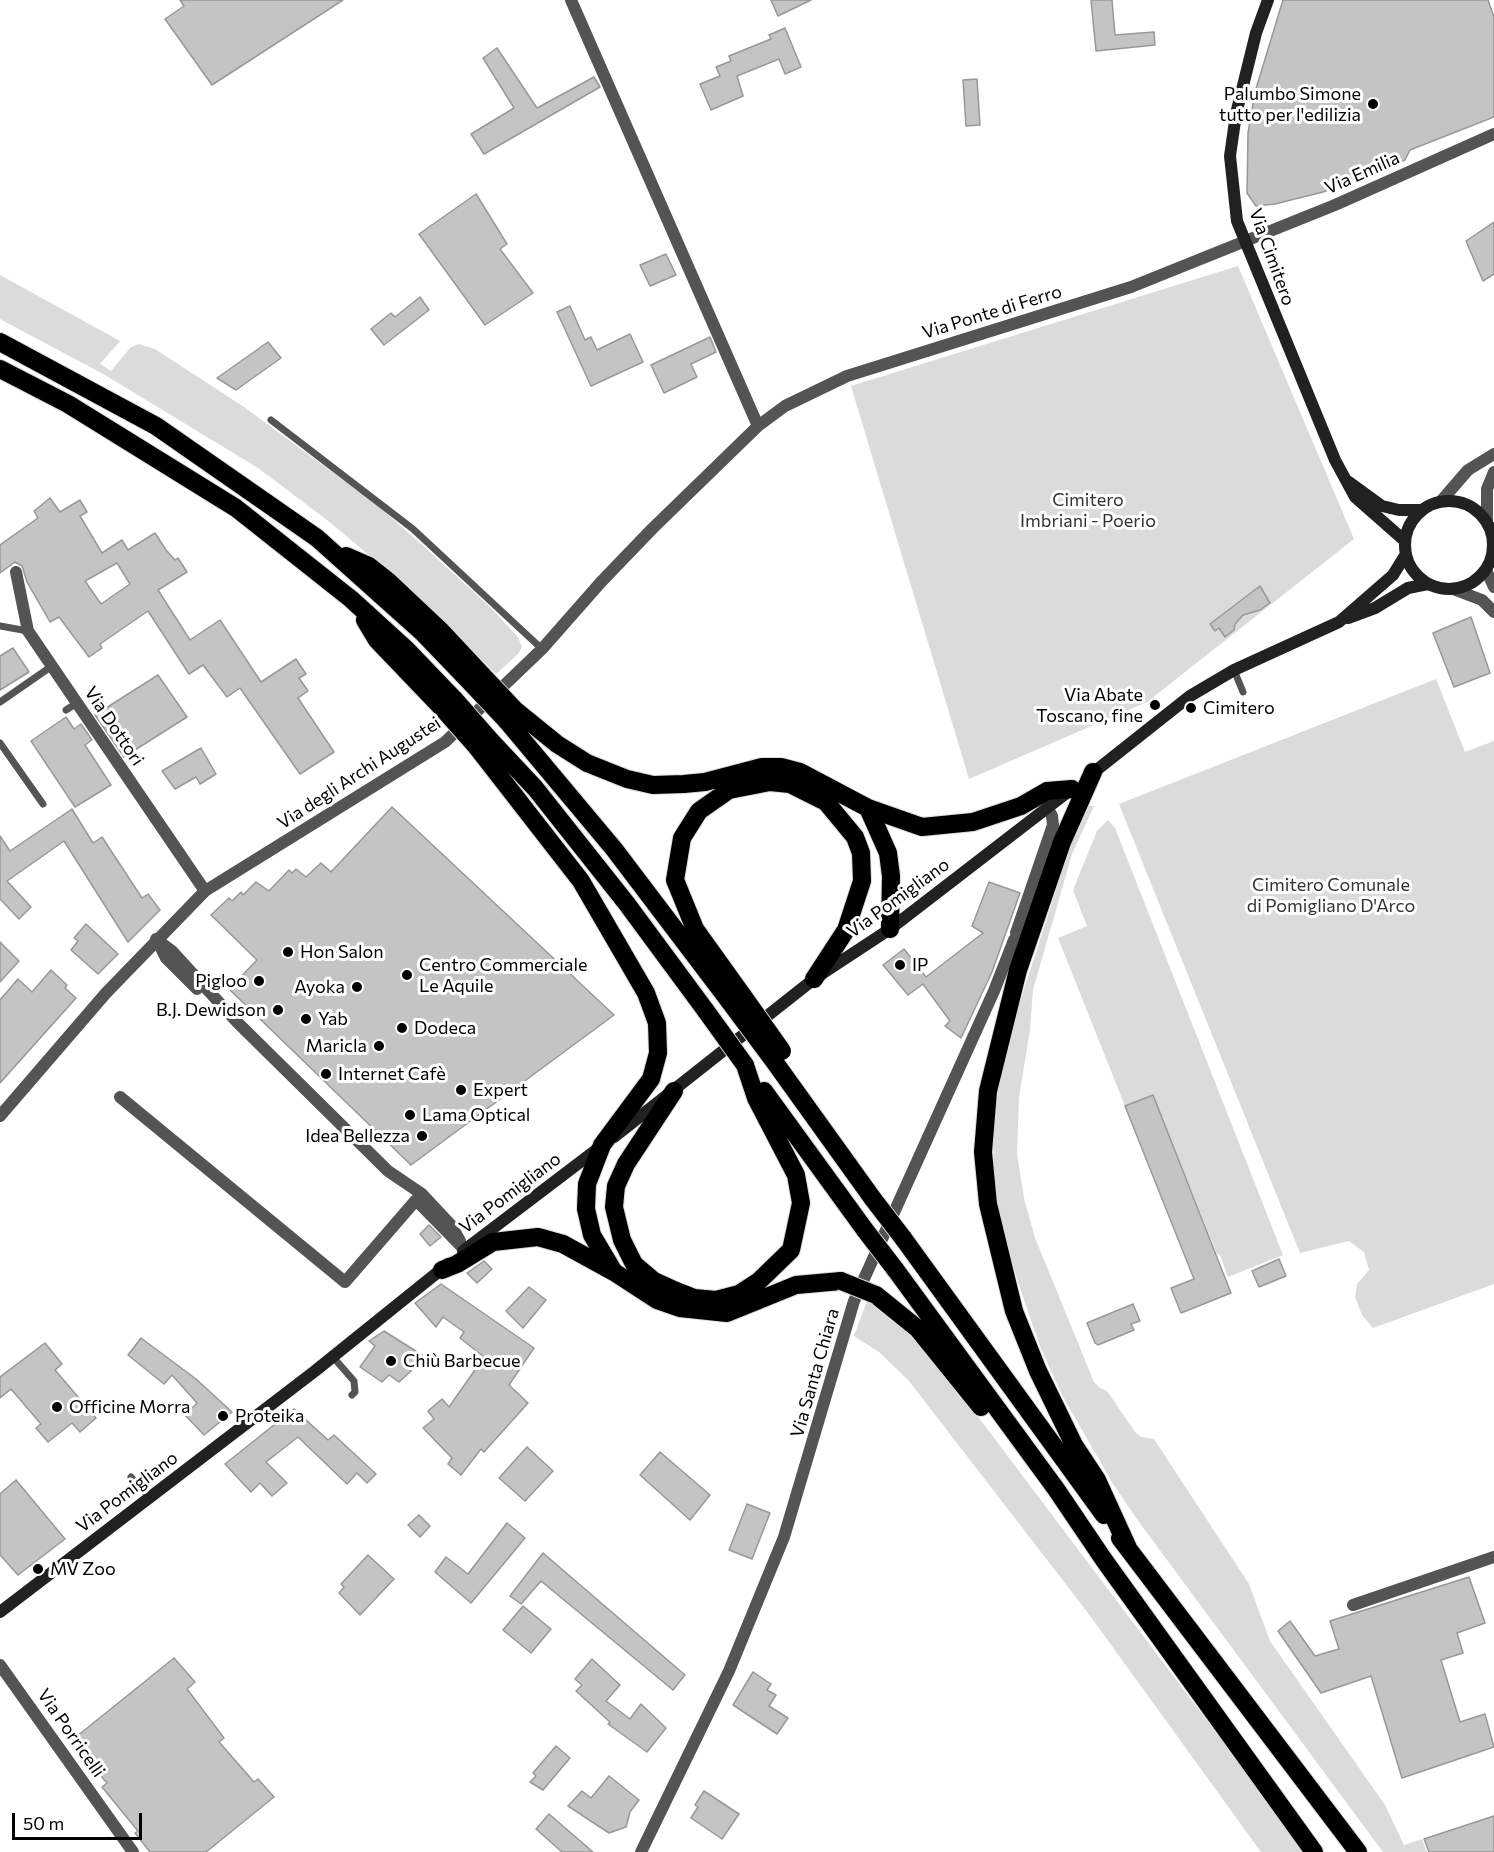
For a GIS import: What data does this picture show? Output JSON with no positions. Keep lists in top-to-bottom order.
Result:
{
  "streets": {
    "main road": ["Via Cimitero", "Via Pomigliano"],
    "street": [
      "Via Emilia",
      "Via Ponte di Ferro",
      "Via Dottori",
      "Via degli Archi Augustei",
      "Via Santa Chiara",
      "Via Porricelli"
    ]
  },
  "crossings": [
    ["Via Emilia", "Via Cimitero"],
    ["Via Emilia", "Via Ponte di Ferro"],
    ["Via Cimitero", "Via Ponte di Ferro"],
    ["Via Ponte di Ferro", "Via degli Archi Augustei"],
    ["Via Dottori", "Via degli Archi Augustei"]
  ],
  "parks": ["Cimitero Imbriani - Poerio", "Cimitero Comunale di Pomigliano D'Arco"],
  "places": [
    "Palumbo Simone tutto per l'edilizia",
    "Via Abate Toscano, fine",
    "Cimitero",
    "Hon Salon",
    "IP",
    "Centro Commerciale Le Aquile",
    "Pigloo",
    "Ayoka",
    "B.J. Dewidson",
    "Yab",
    "Dodeca",
    "Maricla",
    "Internet Cafè",
    "Expert",
    "Lama Optical",
    "Idea Bellezza",
    "Chiù Barbecue",
    "Officine Morra",
    "Proteika",
    "MV Zoo"
  ],
  "scale_bar": "50 m"
}
